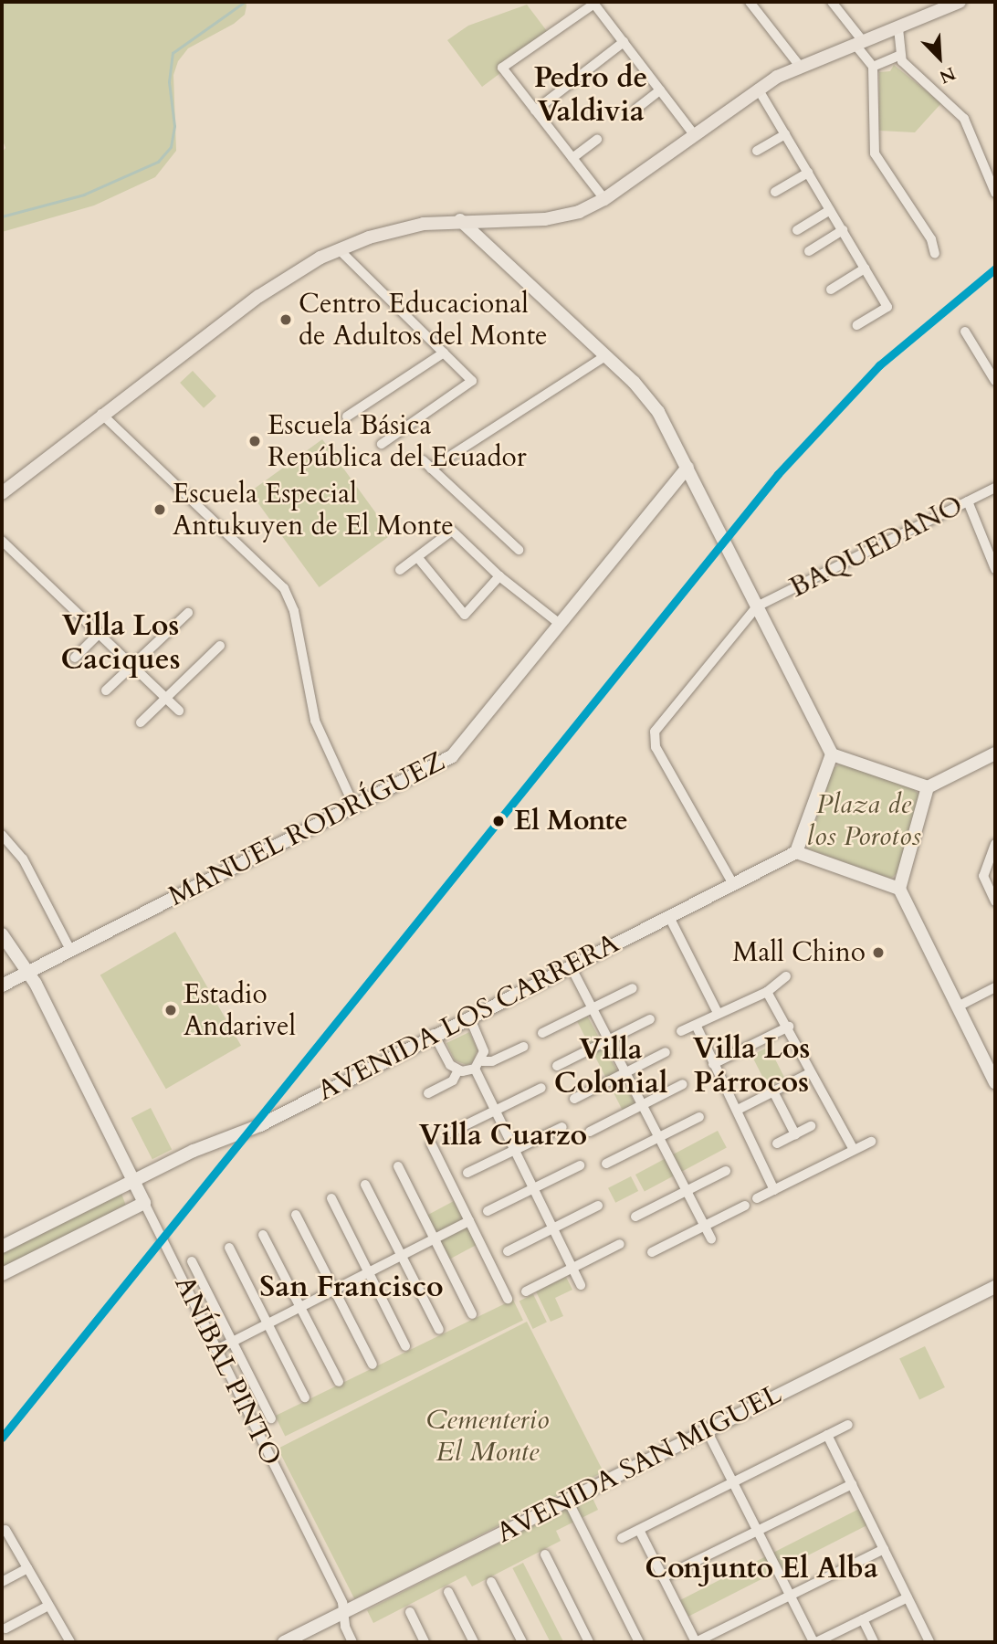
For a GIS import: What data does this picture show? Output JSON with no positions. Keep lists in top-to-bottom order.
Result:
{
  "streets": {
    "street": [
      "BAQUEDANO",
      "MANUEL RODRÍGUEZ",
      "AVENIDA LOS CARRERA",
      "ANÍBAL PINTO",
      "AVENIDA SAN MIGUEL"
    ]
  },
  "crossings": [
    ["MANUEL RODRÍGUEZ", "ANÍBAL PINTO"],
    ["AVENIDA LOS CARRERA", "ANÍBAL PINTO"],
    ["ANÍBAL PINTO", "AVENIDA SAN MIGUEL"]
  ],
  "districts": [
    "Pedro de Valdivia",
    "Villa Los Caciques",
    "Villa Los Párrocos",
    "Villa Colonial",
    "Villa Cuarzo",
    "San Francisco",
    "Conjunto El Alba"
  ],
  "parks": ["Plaza de los Porotos", "Cementerio El Monte"],
  "places": [
    "Centro Educacional de Adultos del Monte",
    "Escuela Básica República del Ecuador",
    "Escuela Especial Antukuyen de El Monte",
    "El Monte",
    "Mall Chino",
    "Estadio Andarivel"
  ],
  "north": "bottom right"
}
